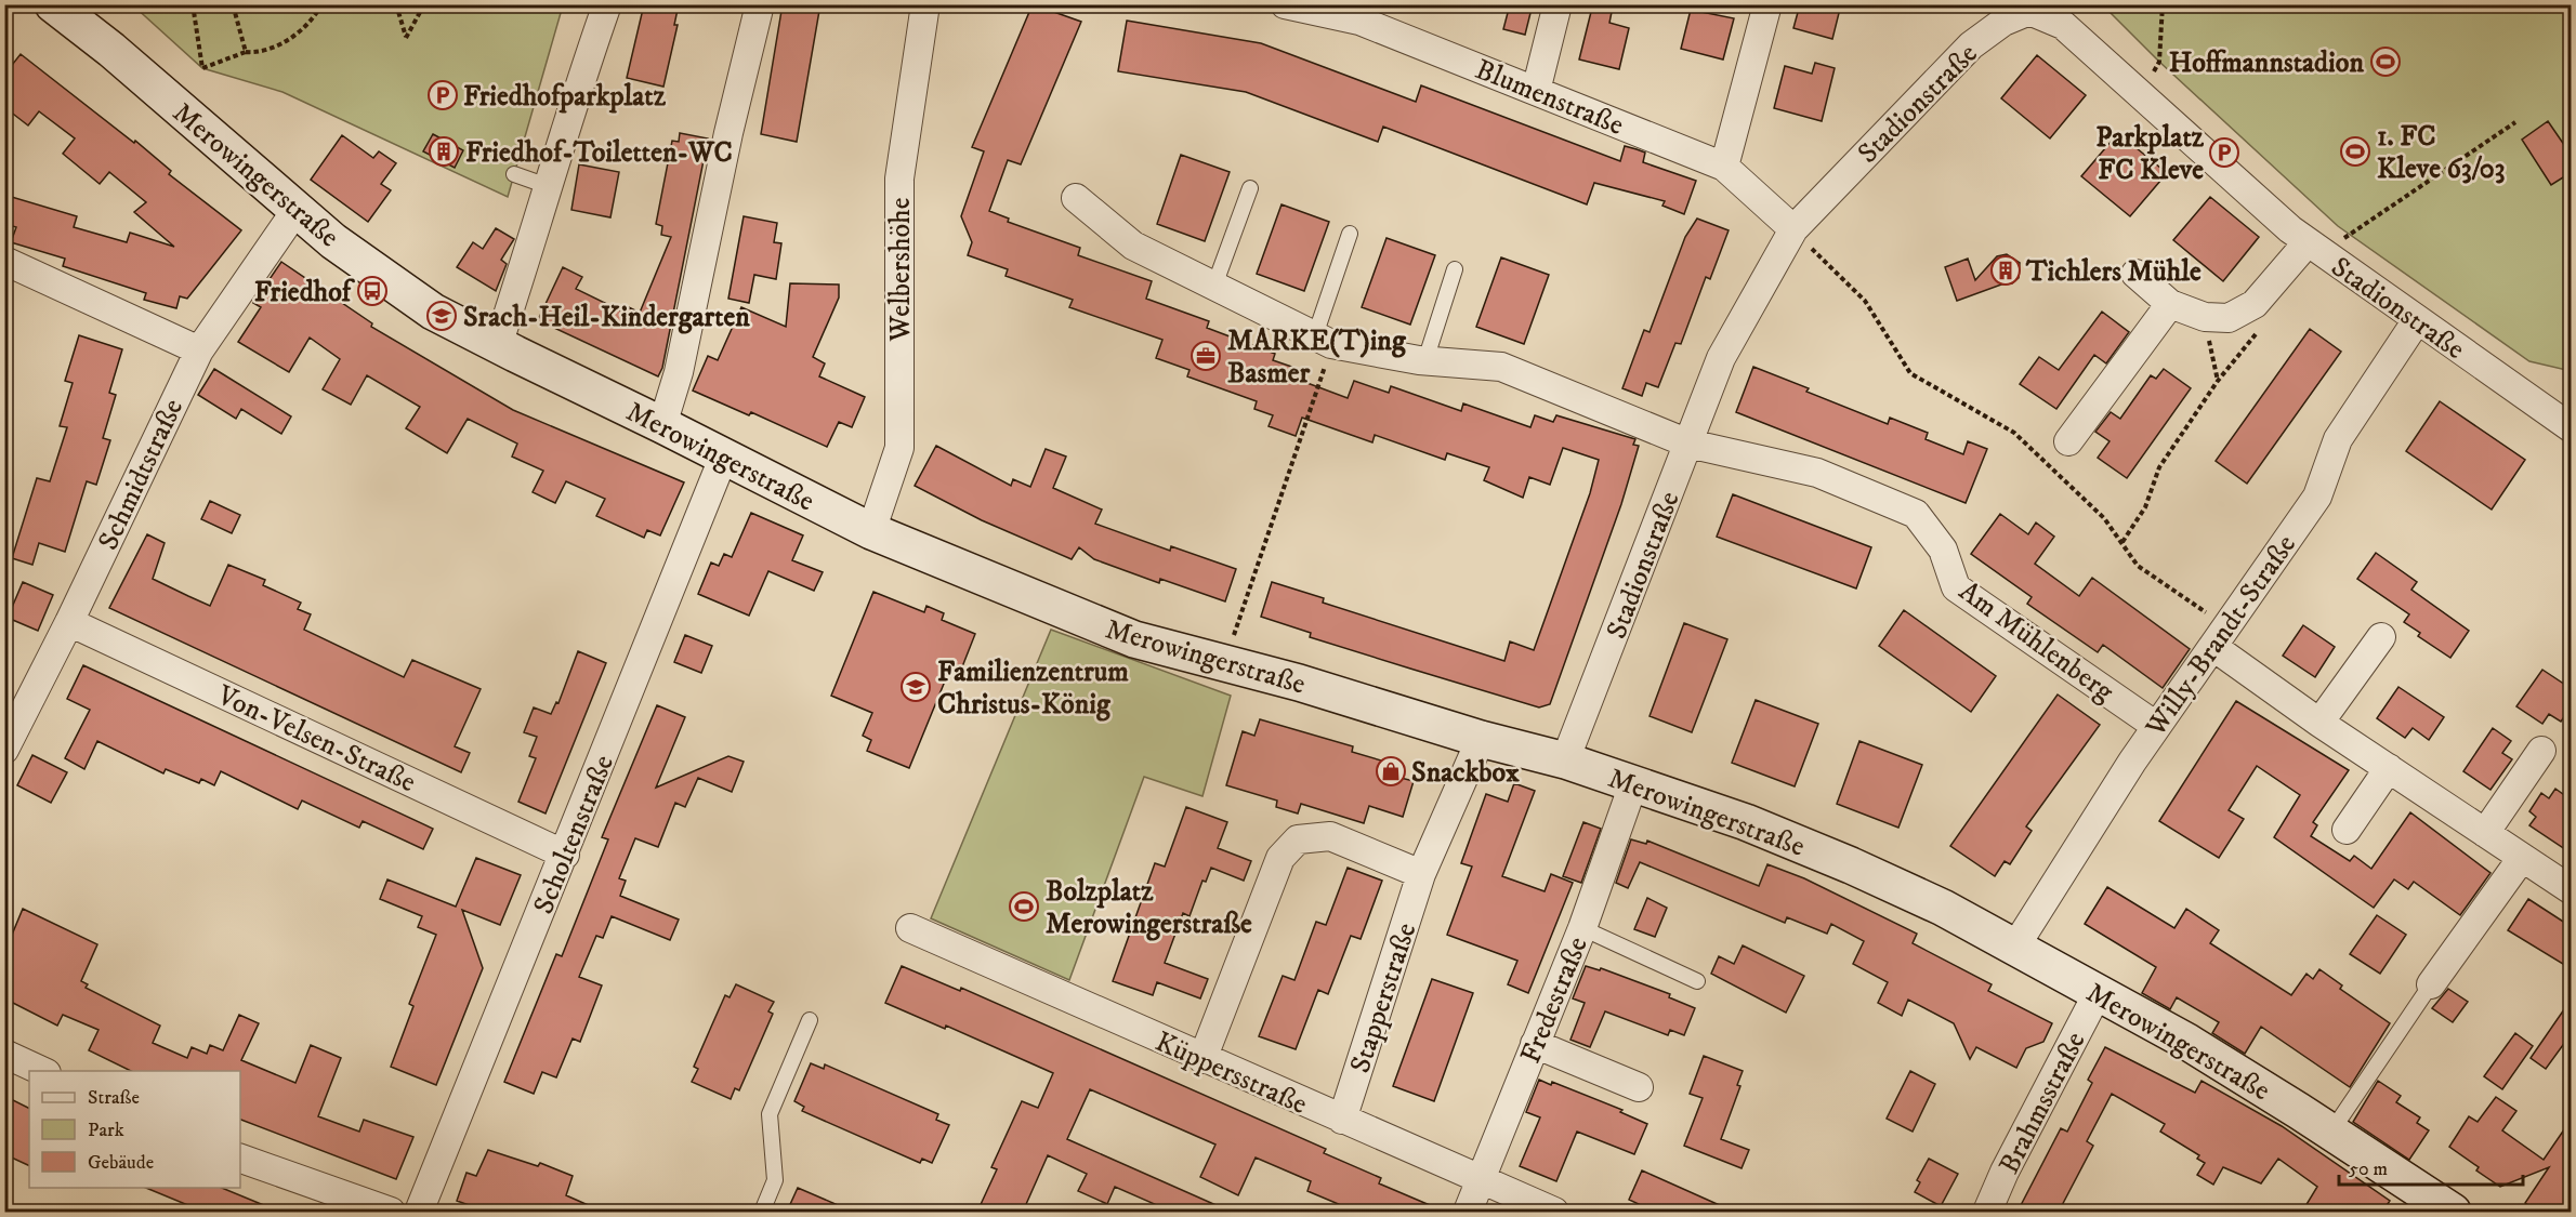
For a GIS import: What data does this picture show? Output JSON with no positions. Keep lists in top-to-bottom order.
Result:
{
  "streets": {
    "street": [
      "Blumenstraße",
      "Stadionstraße",
      "Merowingerstraße",
      "Welbershöhe",
      "Schmidtstraße",
      "Willy-Brandt-Straße",
      "Am Mühlenberg",
      "Von-Velsen-Straße",
      "Scholtenstraße",
      "Stapperstraße",
      "Fredestraße",
      "Küppersstraße",
      "Brahmsstraße"
    ]
  },
  "crossings": [
    ["Blumenstraße", "Stadionstraße"],
    ["Stadionstraße", "Merowingerstraße"],
    ["Stadionstraße", "Willy-Brandt-Straße"],
    ["Stadionstraße", "Am Mühlenberg"],
    ["Merowingerstraße", "Welbershöhe"],
    ["Merowingerstraße", "Schmidtstraße"],
    ["Merowingerstraße", "Willy-Brandt-Straße"],
    ["Merowingerstraße", "Scholtenstraße"],
    ["Merowingerstraße", "Stapperstraße"],
    ["Merowingerstraße", "Fredestraße"],
    ["Merowingerstraße", "Brahmsstraße"],
    ["Schmidtstraße", "Von-Velsen-Straße"],
    ["Willy-Brandt-Straße", "Am Mühlenberg"],
    ["Von-Velsen-Straße", "Scholtenstraße"],
    ["Stapperstraße", "Küppersstraße"],
    ["Fredestraße", "Küppersstraße"]
  ],
  "places": {
    "sports": ["Hoffmannstadion", "1. FC Kleve 63/03", "Bolzplatz Merowingerstraße"],
    "parking": ["Friedhofparkplatz", "Parkplatz FC Kleve"],
    "building": ["Friedhof-Toiletten-WC", "Tichlers Mühle"],
    "bus stop": ["Friedhof"],
    "school or university": ["Srach-Heil-Kindergarten", "Familienzentrum Christus-König"],
    "office": ["MARKE(T)ing Basmer"],
    "shop": ["Snackbox"]
  },
  "legend": ["Straße", "Park", "Gebäude"],
  "scale_bar": "50 m"
}
